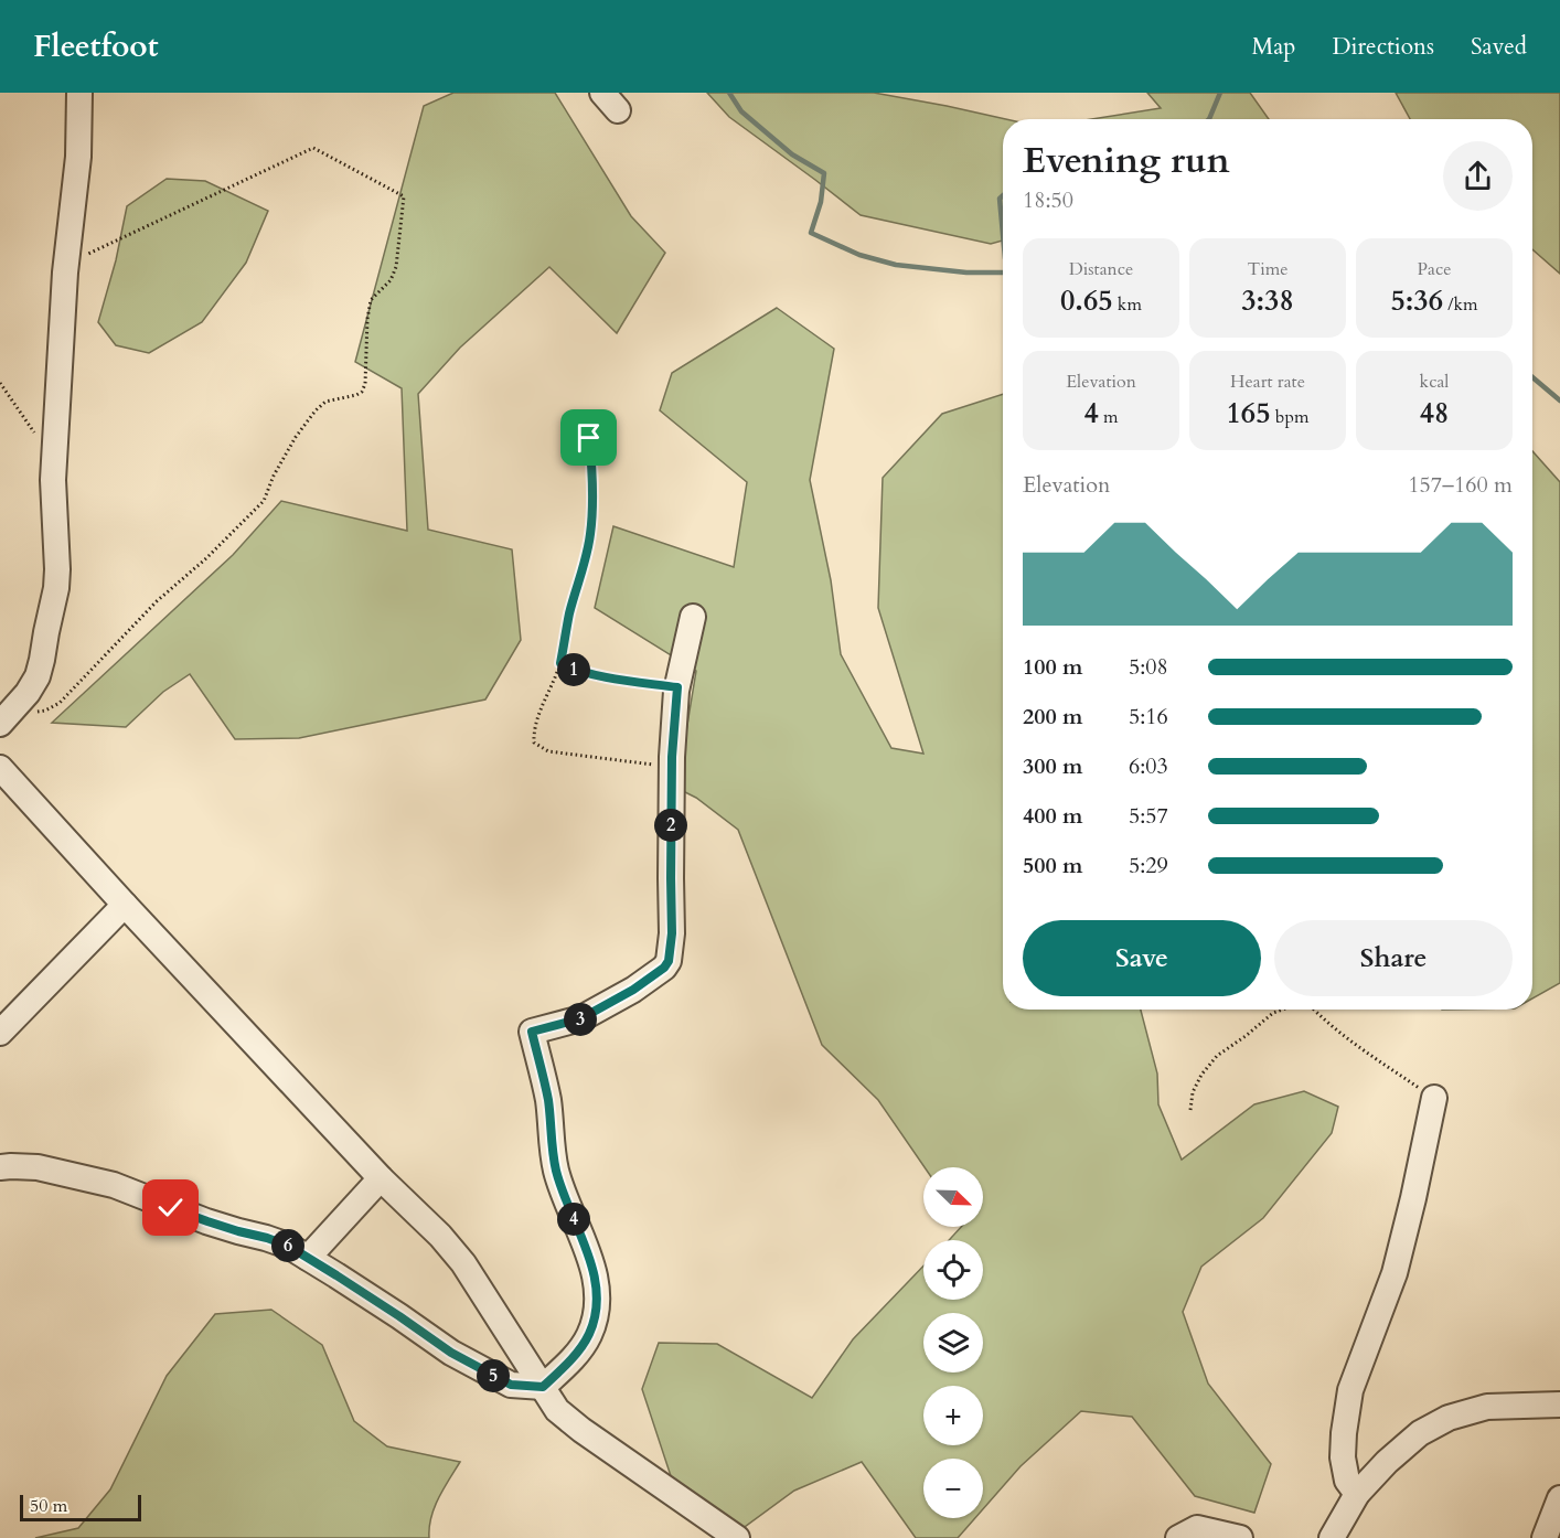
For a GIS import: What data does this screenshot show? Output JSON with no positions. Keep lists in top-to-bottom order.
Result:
{
  "scale_bar": "50 m",
  "north": "bottom right",
  "page": {
    "header": "Fleetfoot",
    "nav": ["Map", "Directions", "Saved"],
    "heading": ["Evening run", "18:50"],
    "stats": [
      ["Distance", "0.65 km"],
      ["Time", "3:38"],
      ["Pace", "5:36 /km"],
      ["Elevation", "4 m"],
      ["Heart rate", "165 bpm"],
      ["kcal", "48"]
    ],
    "chart": ["Elevation", "157–160 m"],
    "list": [
      {
        "name": "100 m",
        "note": "5:08"
      },
      {
        "name": "200 m",
        "note": "5:16"
      },
      {
        "name": "300 m",
        "note": "6:03"
      },
      {
        "name": "400 m",
        "note": "5:57"
      },
      {
        "name": "500 m",
        "note": "5:29"
      }
    ],
    "pins": [
      "1",
      "2",
      "3",
      "4",
      "6",
      "5"
    ],
    "buttons": ["Save", "Share"],
    "map_buttons": ["+", "−"],
    "scale": "50 m"
  }
}
